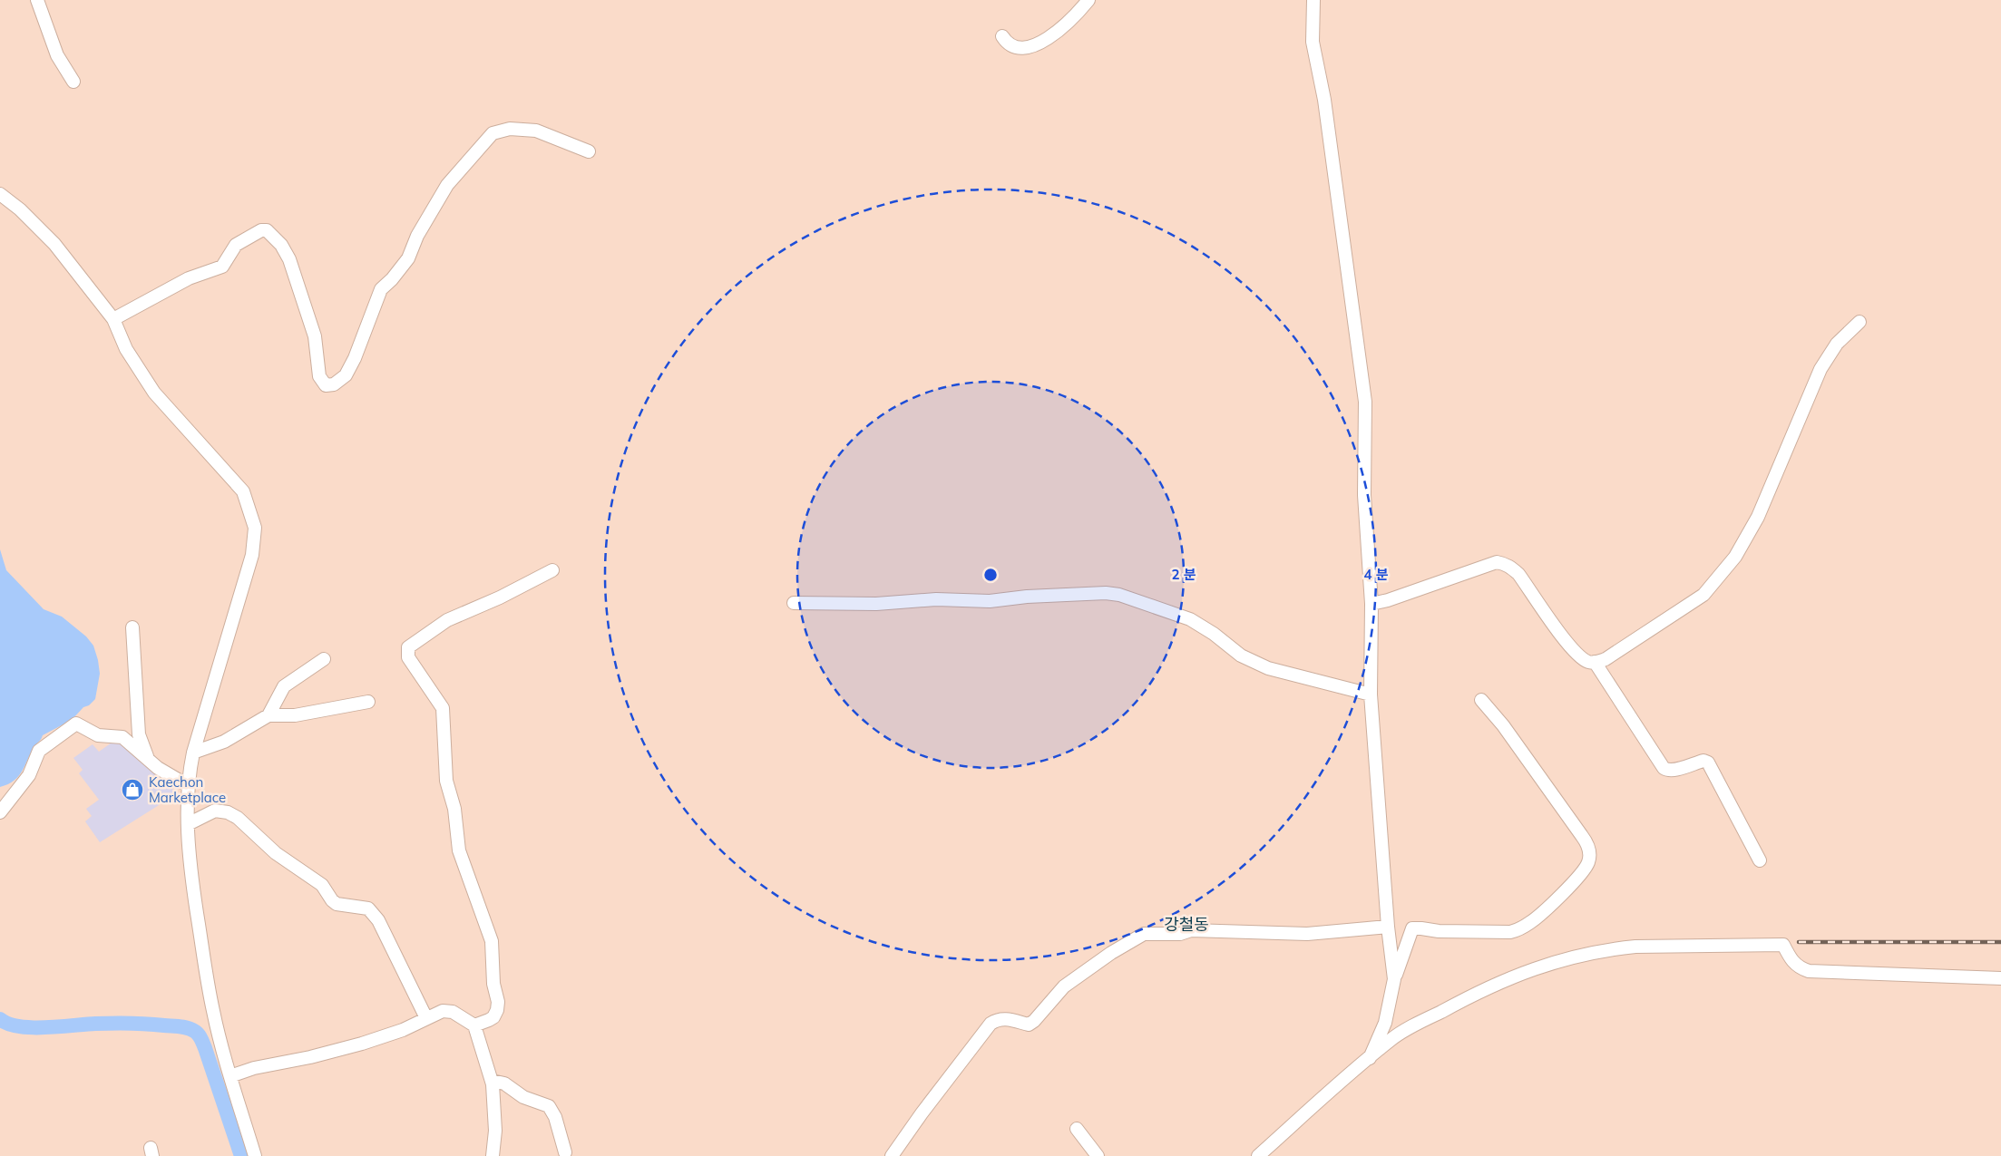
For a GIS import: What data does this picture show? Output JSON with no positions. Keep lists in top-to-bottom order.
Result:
{
  "districts": ["강철동"],
  "places": {
    "shop": ["Kaechon Marketplace"]
  },
  "rings": ["2 분", "4 분"]
}
